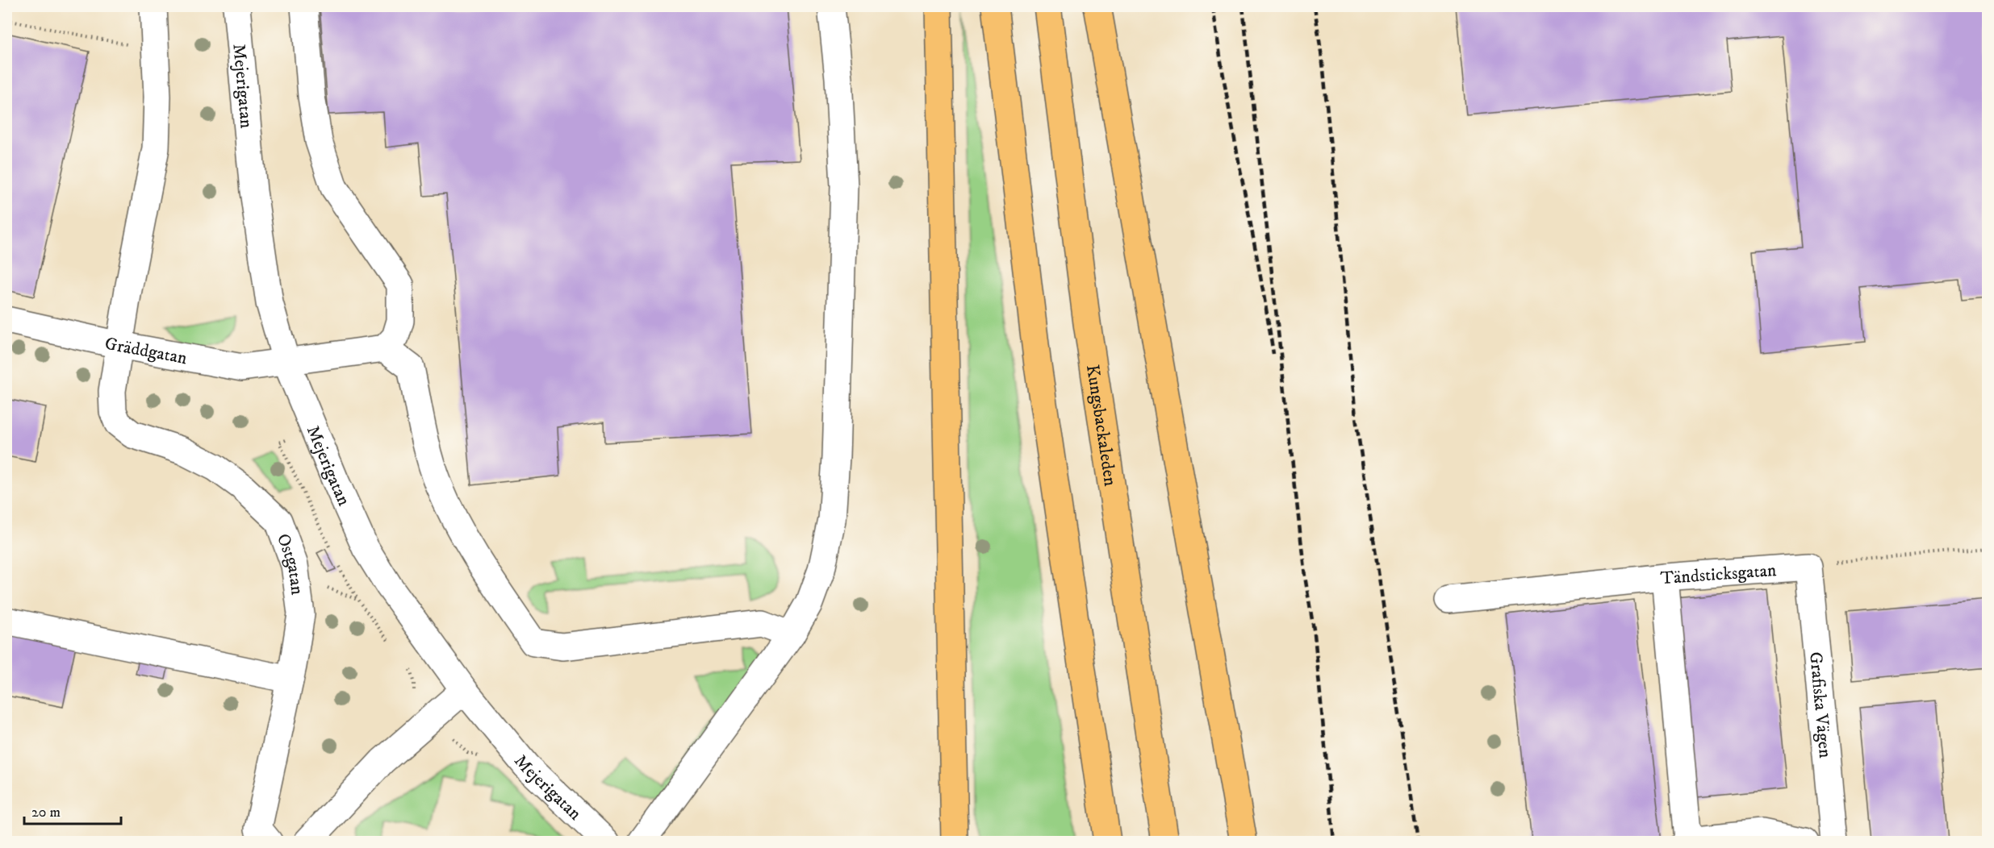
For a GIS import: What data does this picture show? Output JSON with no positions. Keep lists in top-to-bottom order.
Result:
{
  "streets": {
    "highway": ["Kungsbackaleden"],
    "street": [
      "Mejerigatan",
      "Gräddgatan",
      "Ostgatan",
      "Tändsticksgatan",
      "Grafiska Vägen"
    ]
  },
  "crossings": [
    ["Mejerigatan", "Gräddgatan"],
    ["Gräddgatan", "Ostgatan"],
    ["Tändsticksgatan", "Grafiska Vägen"]
  ],
  "scale_bar": "20 m"
}
